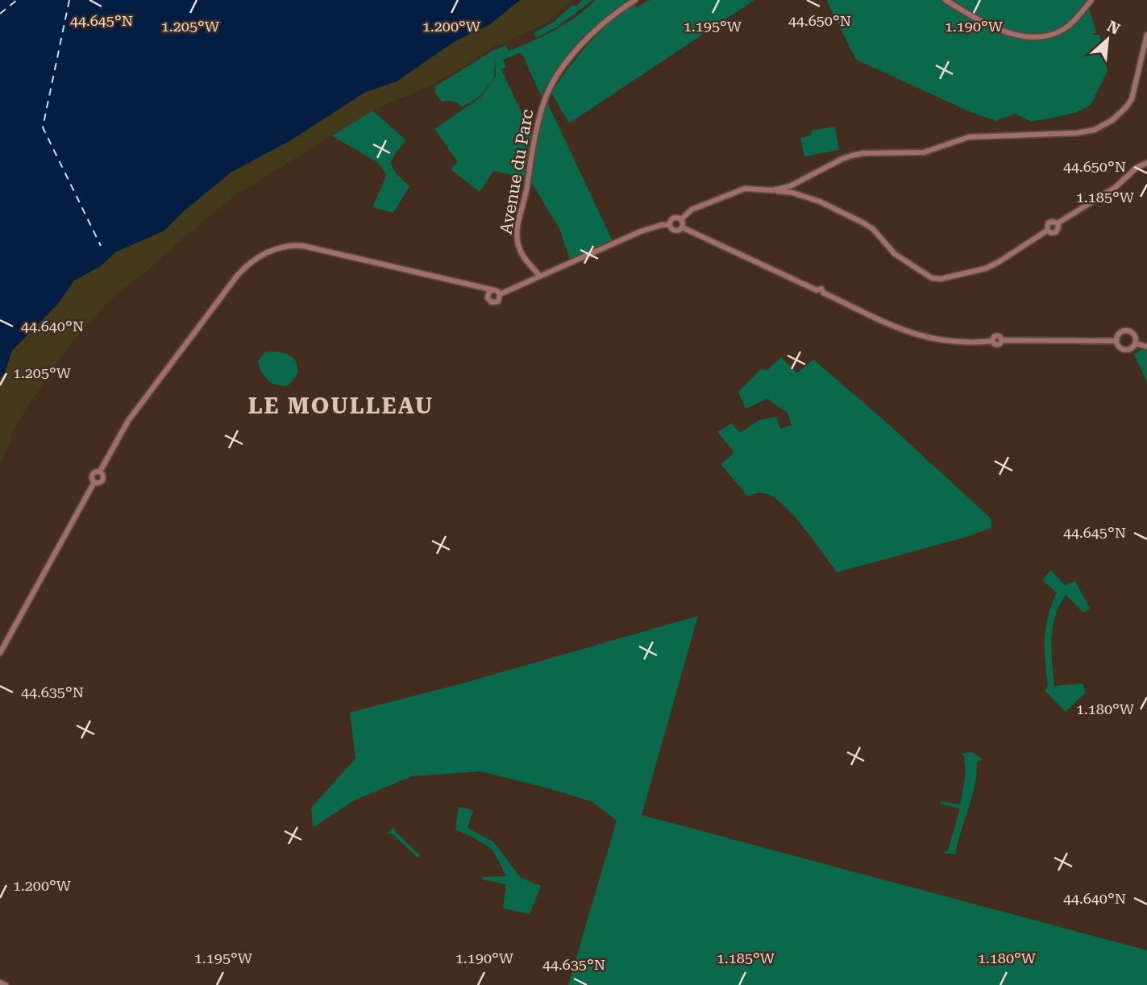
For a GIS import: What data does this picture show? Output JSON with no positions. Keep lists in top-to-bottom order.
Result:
{
  "streets": {
    "main road": ["Avenue du Parc"]
  },
  "districts": ["LE MOULLEAU"],
  "north": "top right",
  "coordinates": [
    "44.645°N",
    "44.650°N",
    "1.205°W",
    "1.200°W",
    "1.195°W",
    "1.190°W",
    "1.185°W",
    "44.640°N",
    "44.635°N",
    "1.180°W"
  ]
}
